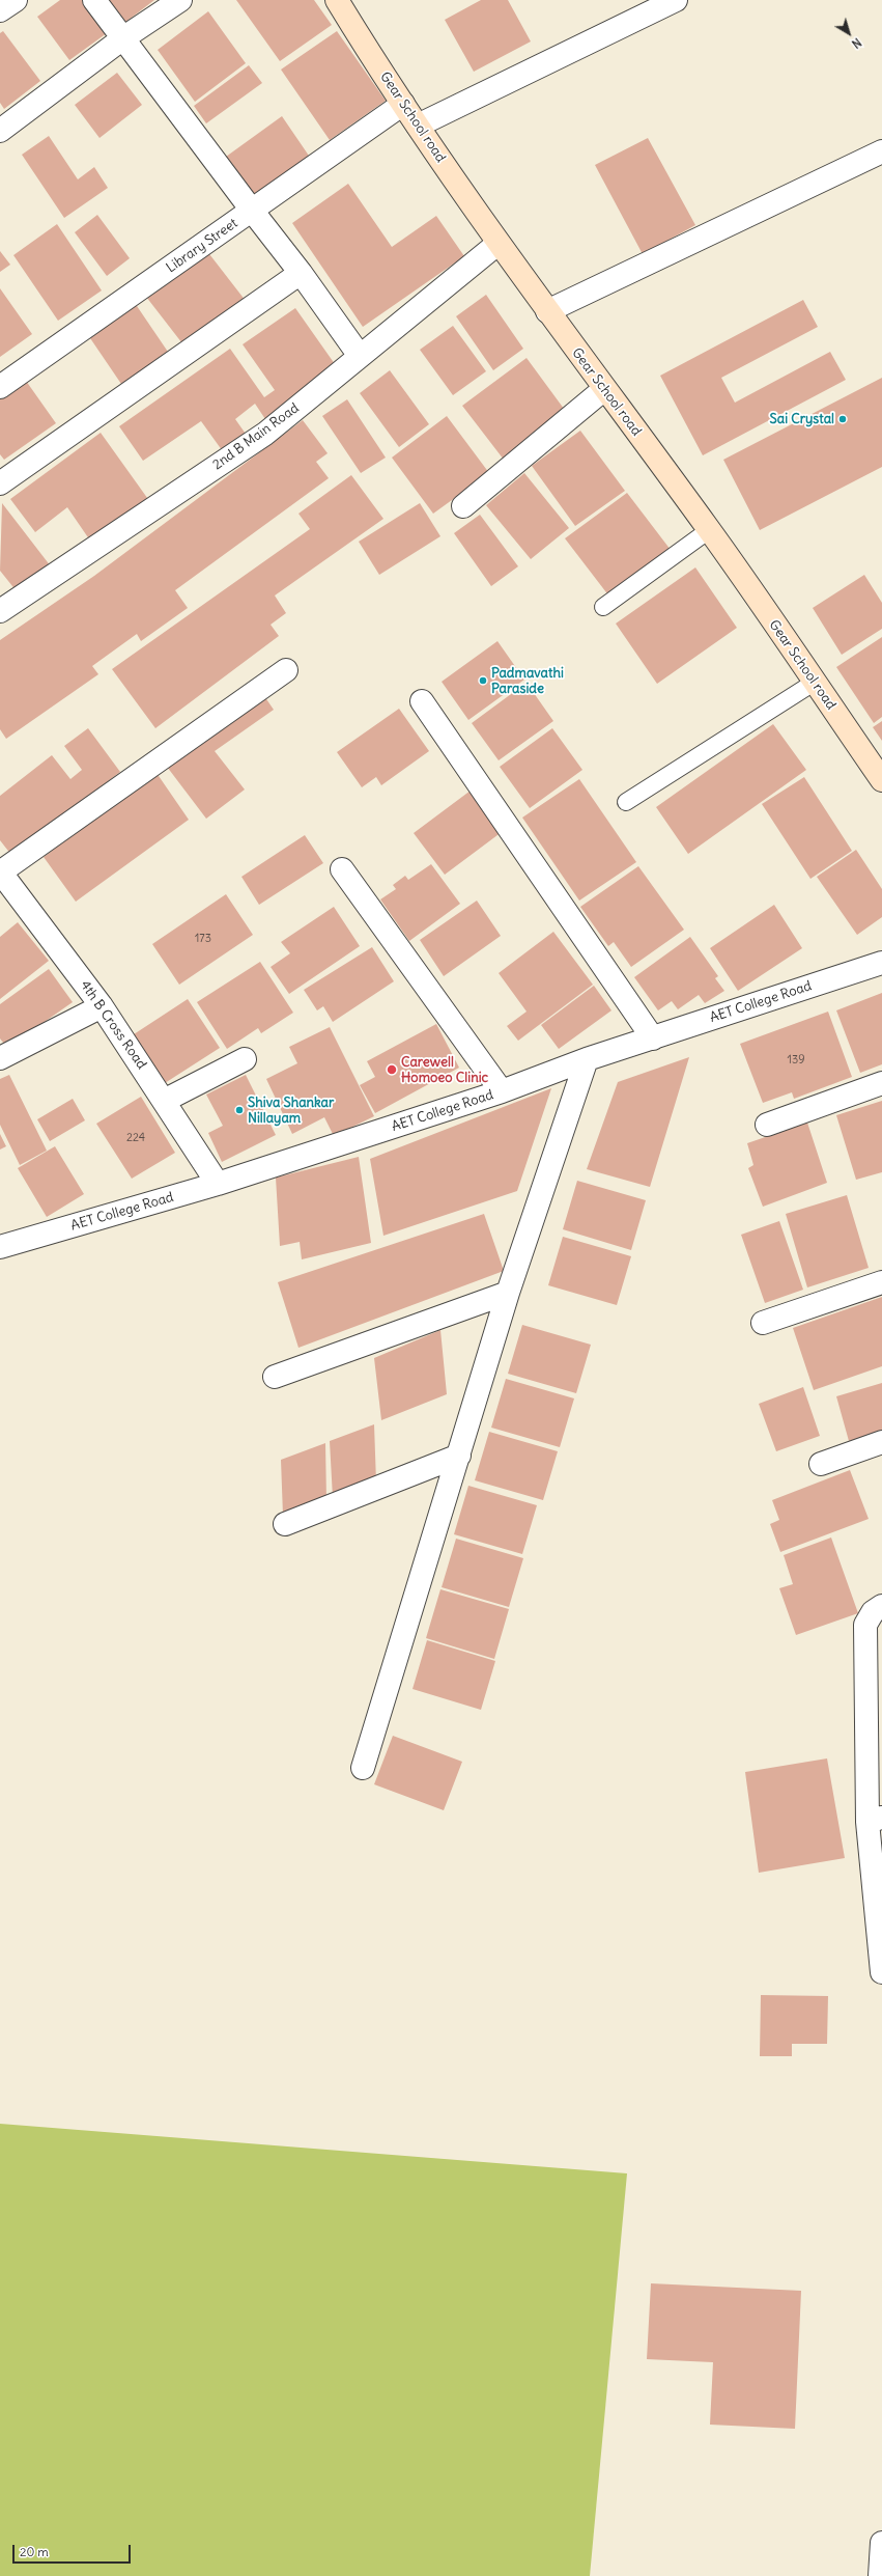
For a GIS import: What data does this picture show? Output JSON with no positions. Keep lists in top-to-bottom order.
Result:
{
  "streets": {
    "main road": ["Gear School road"],
    "street": [
      "Library Street",
      "2nd B Main Road",
      "AET College Road",
      "4th B Cross Road"
    ]
  },
  "crossings": [
    ["Gear School road", "Library Street"],
    ["Gear School road", "2nd B Main Road"],
    ["AET College Road", "4th B Cross Road"]
  ],
  "places": [
    "Sai Crystal",
    "Padmavathi Paraside",
    "Carewell Homoeo Clinic",
    "Shiva Shankar Nillayam"
  ],
  "house_numbers": ["173", "139", "224"],
  "scale_bar": "20 m",
  "north": "bottom right"
}
